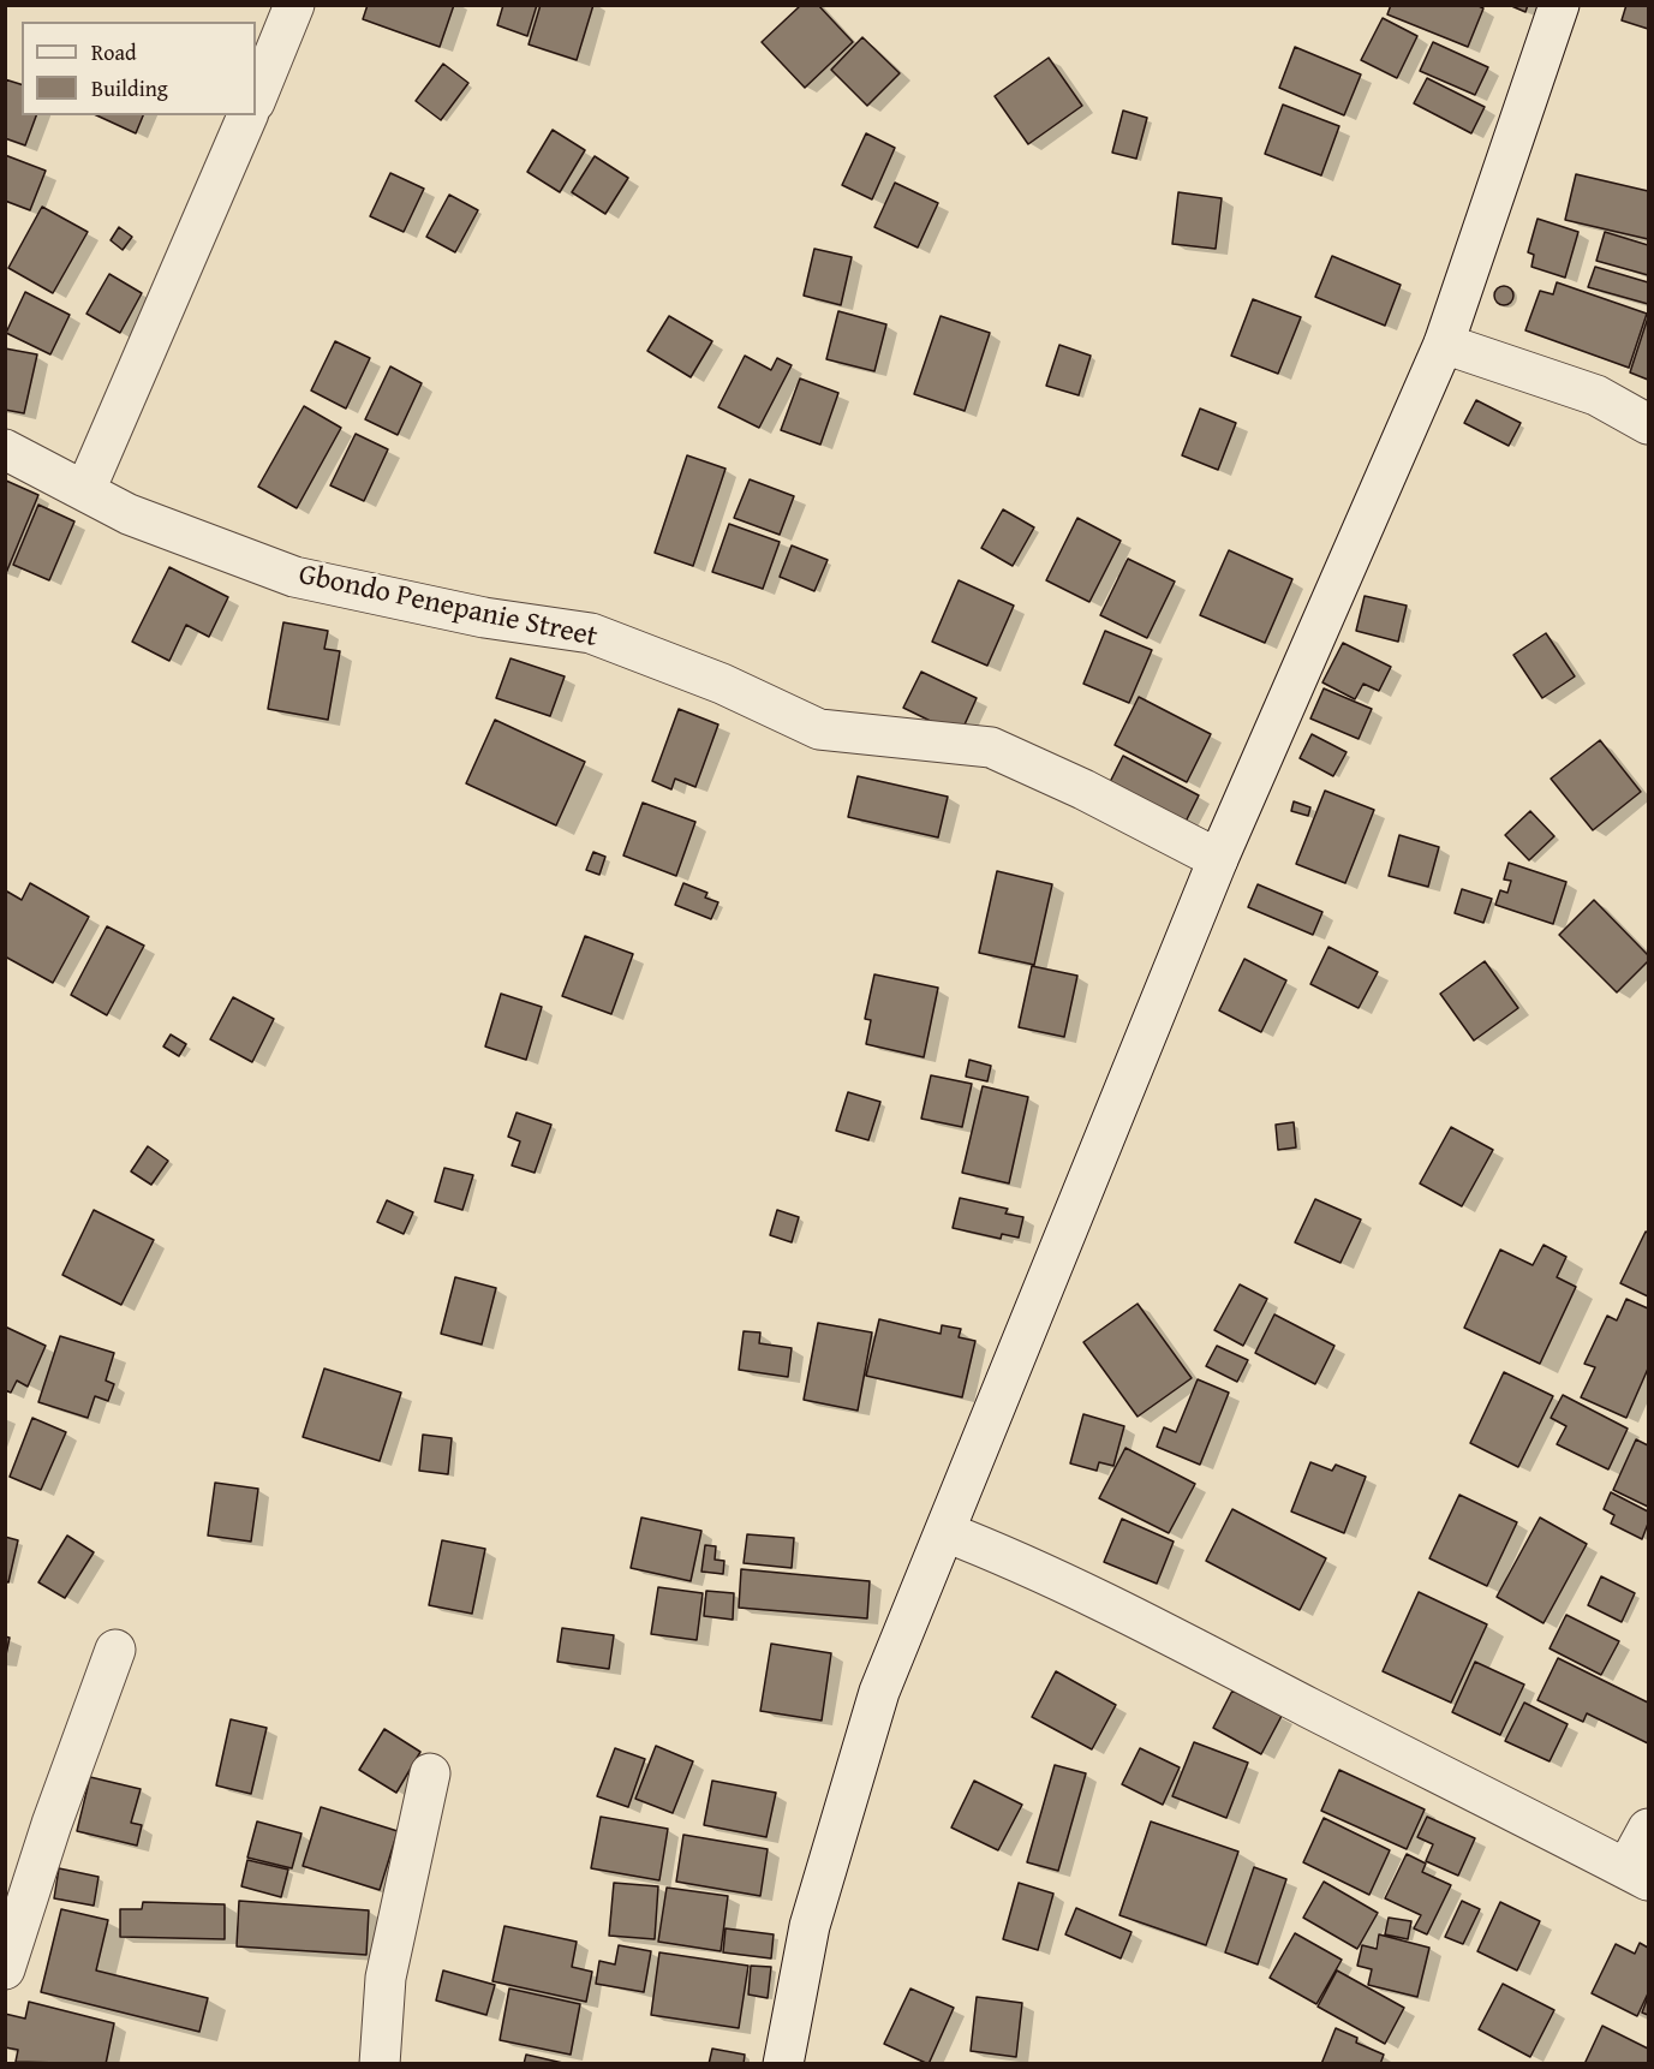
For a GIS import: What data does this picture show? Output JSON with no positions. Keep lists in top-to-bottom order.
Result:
{
  "streets": {
    "street": ["Gbondo Penepanie Street"]
  },
  "legend": ["Road", "Building"]
}
